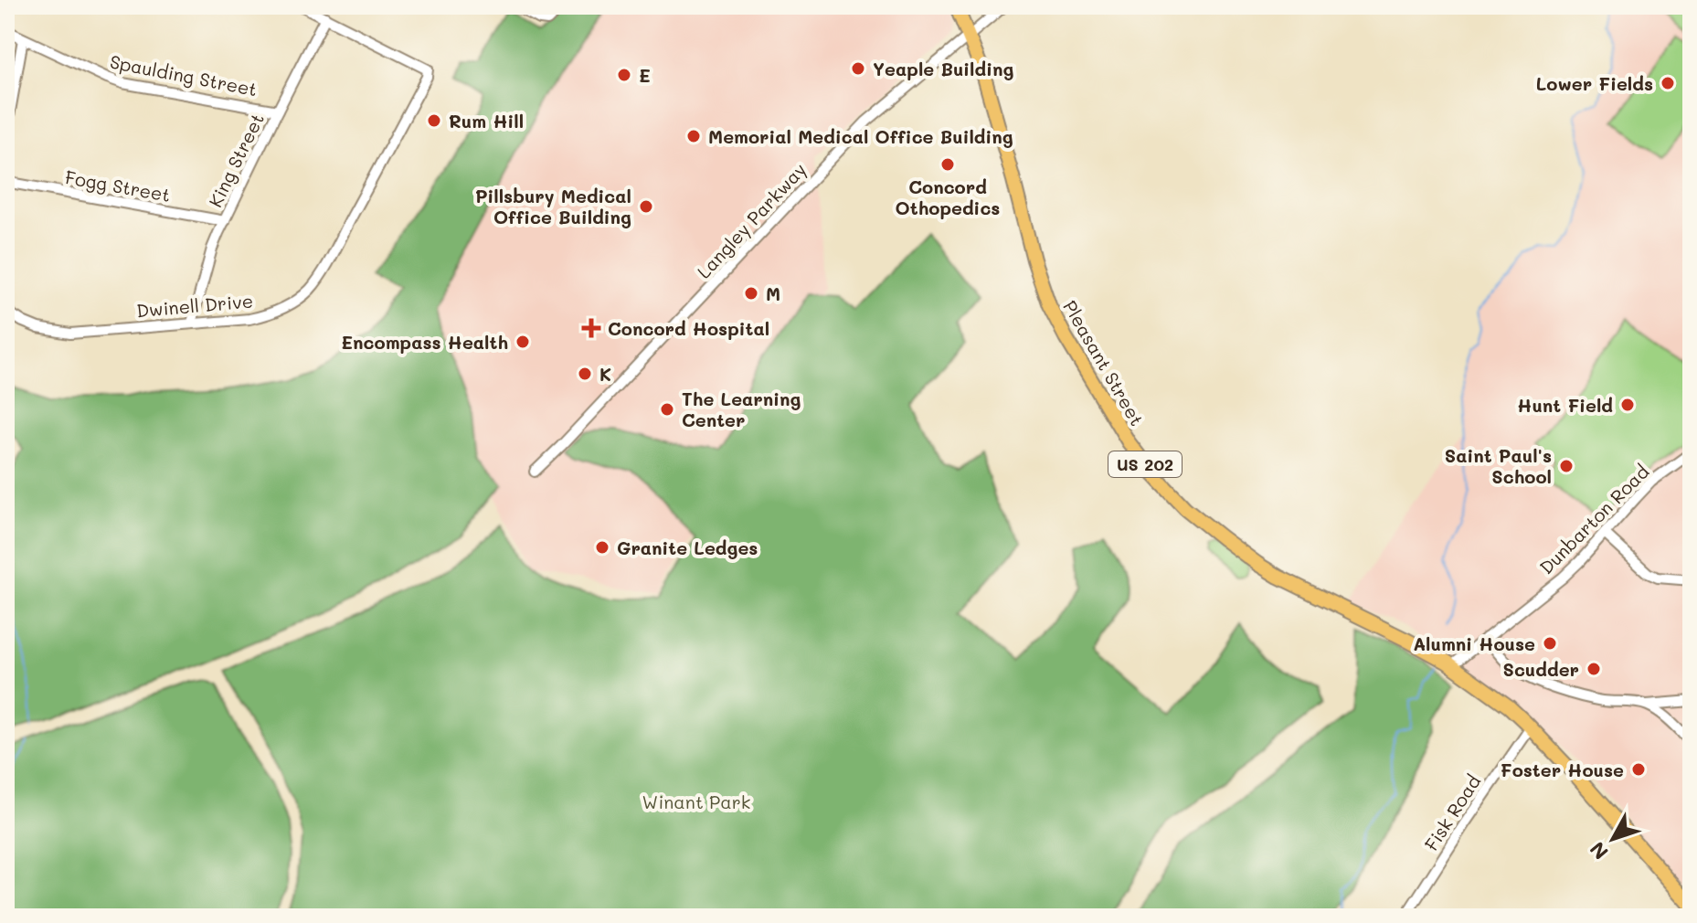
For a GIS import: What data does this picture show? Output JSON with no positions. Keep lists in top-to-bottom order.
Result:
{
  "streets": {
    "main road": ["Pleasant Street", "US 202"],
    "street": [
      "Spaulding Street",
      "King Street",
      "Fogg Street",
      "Langley Parkway",
      "Dwinell Drive",
      "Dunbarton Road",
      "Fisk Road"
    ]
  },
  "crossings": [
    ["Spaulding Street", "King Street"],
    ["King Street", "Fogg Street"],
    ["King Street", "Dwinell Drive"],
    ["Langley Parkway", "Pleasant Street"],
    ["Pleasant Street", "US 202"],
    ["Pleasant Street", "Dunbarton Road"],
    ["US 202", "Dunbarton Road"],
    ["US 202", "Fisk Road"]
  ],
  "parks": ["Winant Park"],
  "places": {
    "other": [
      "Yeaple Building",
      "E",
      "Lower Fields",
      "Rum Hill",
      "Memorial Medical Office Building",
      "Concord Othopedics",
      "Pillsbury Medical Office Building",
      "M",
      "Encompass Health",
      "K",
      "Hunt Field",
      "The Learning Center",
      "Saint Paul's School",
      "Granite Ledges",
      "Alumni House",
      "Scudder",
      "Foster House"
    ],
    "health": ["Concord Hospital"]
  },
  "north": "bottom left"
}
